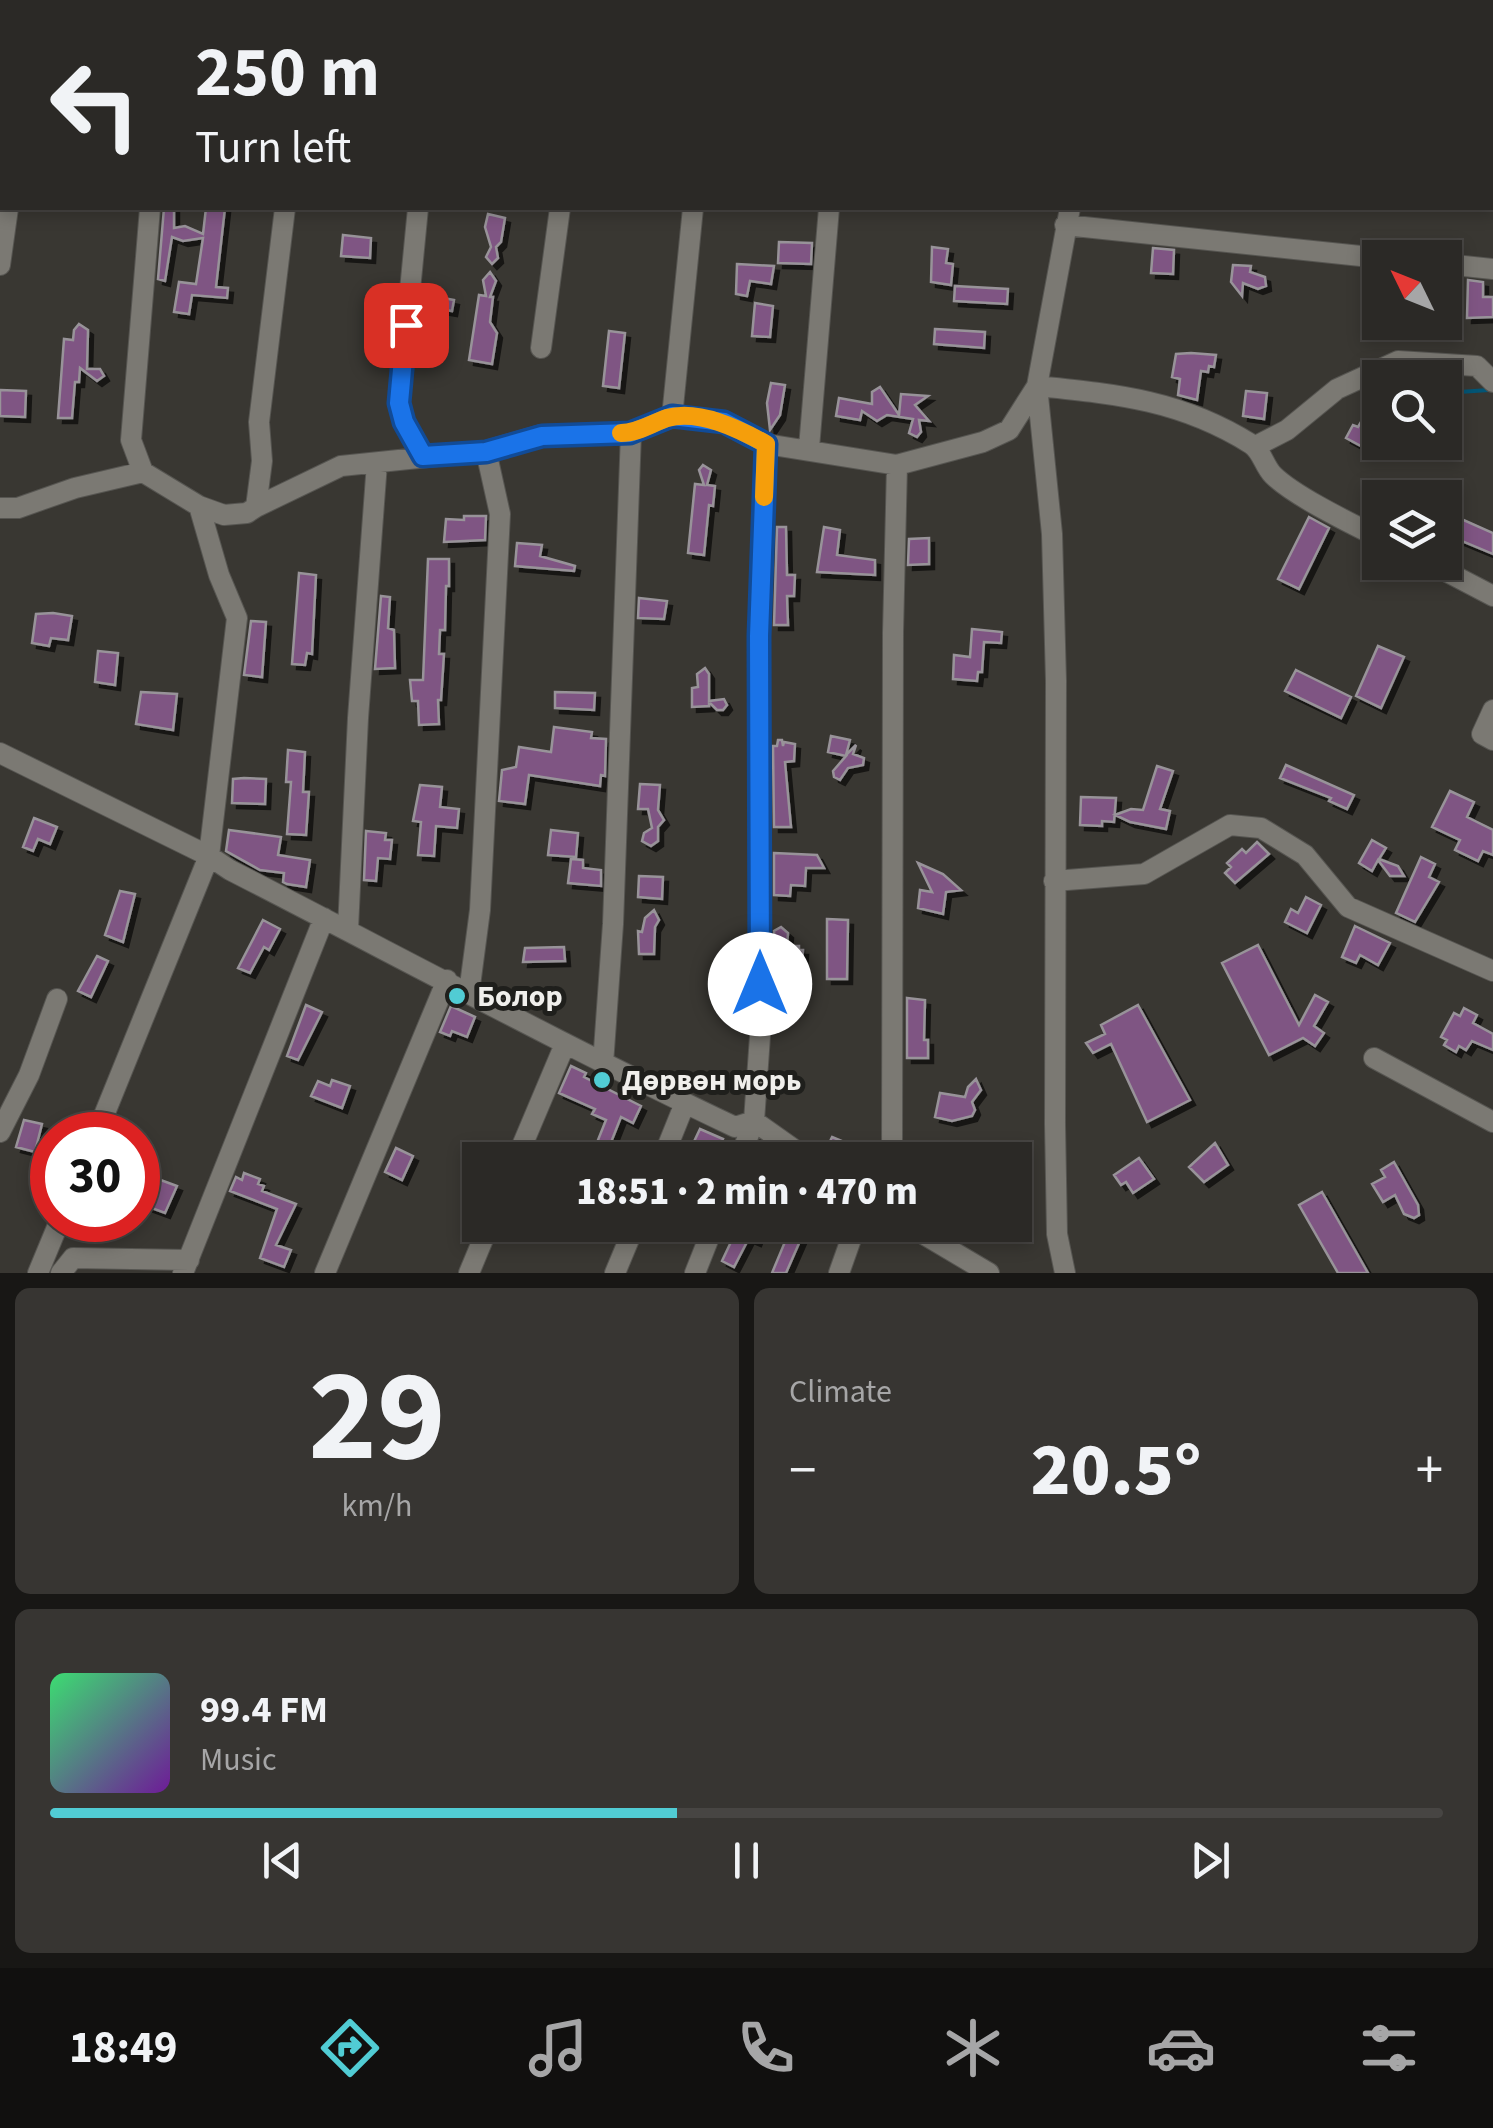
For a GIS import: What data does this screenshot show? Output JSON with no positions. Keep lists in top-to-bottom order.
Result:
{
  "places": ["Болор", "Дөрвөн морь"],
  "north": "top left",
  "page": {
    "turn": ["250 m", "Turn left"],
    "limit": "30",
    "trip": "18:51 · 2 min · 470 m",
    "tile": [
      ["29", "km/h"],
      "Climate"
    ],
    "heat": ["−", "20.5°", "+"],
    "song": ["99.4 FM", "Music"],
    "tabs": "18:49"
  }
}
